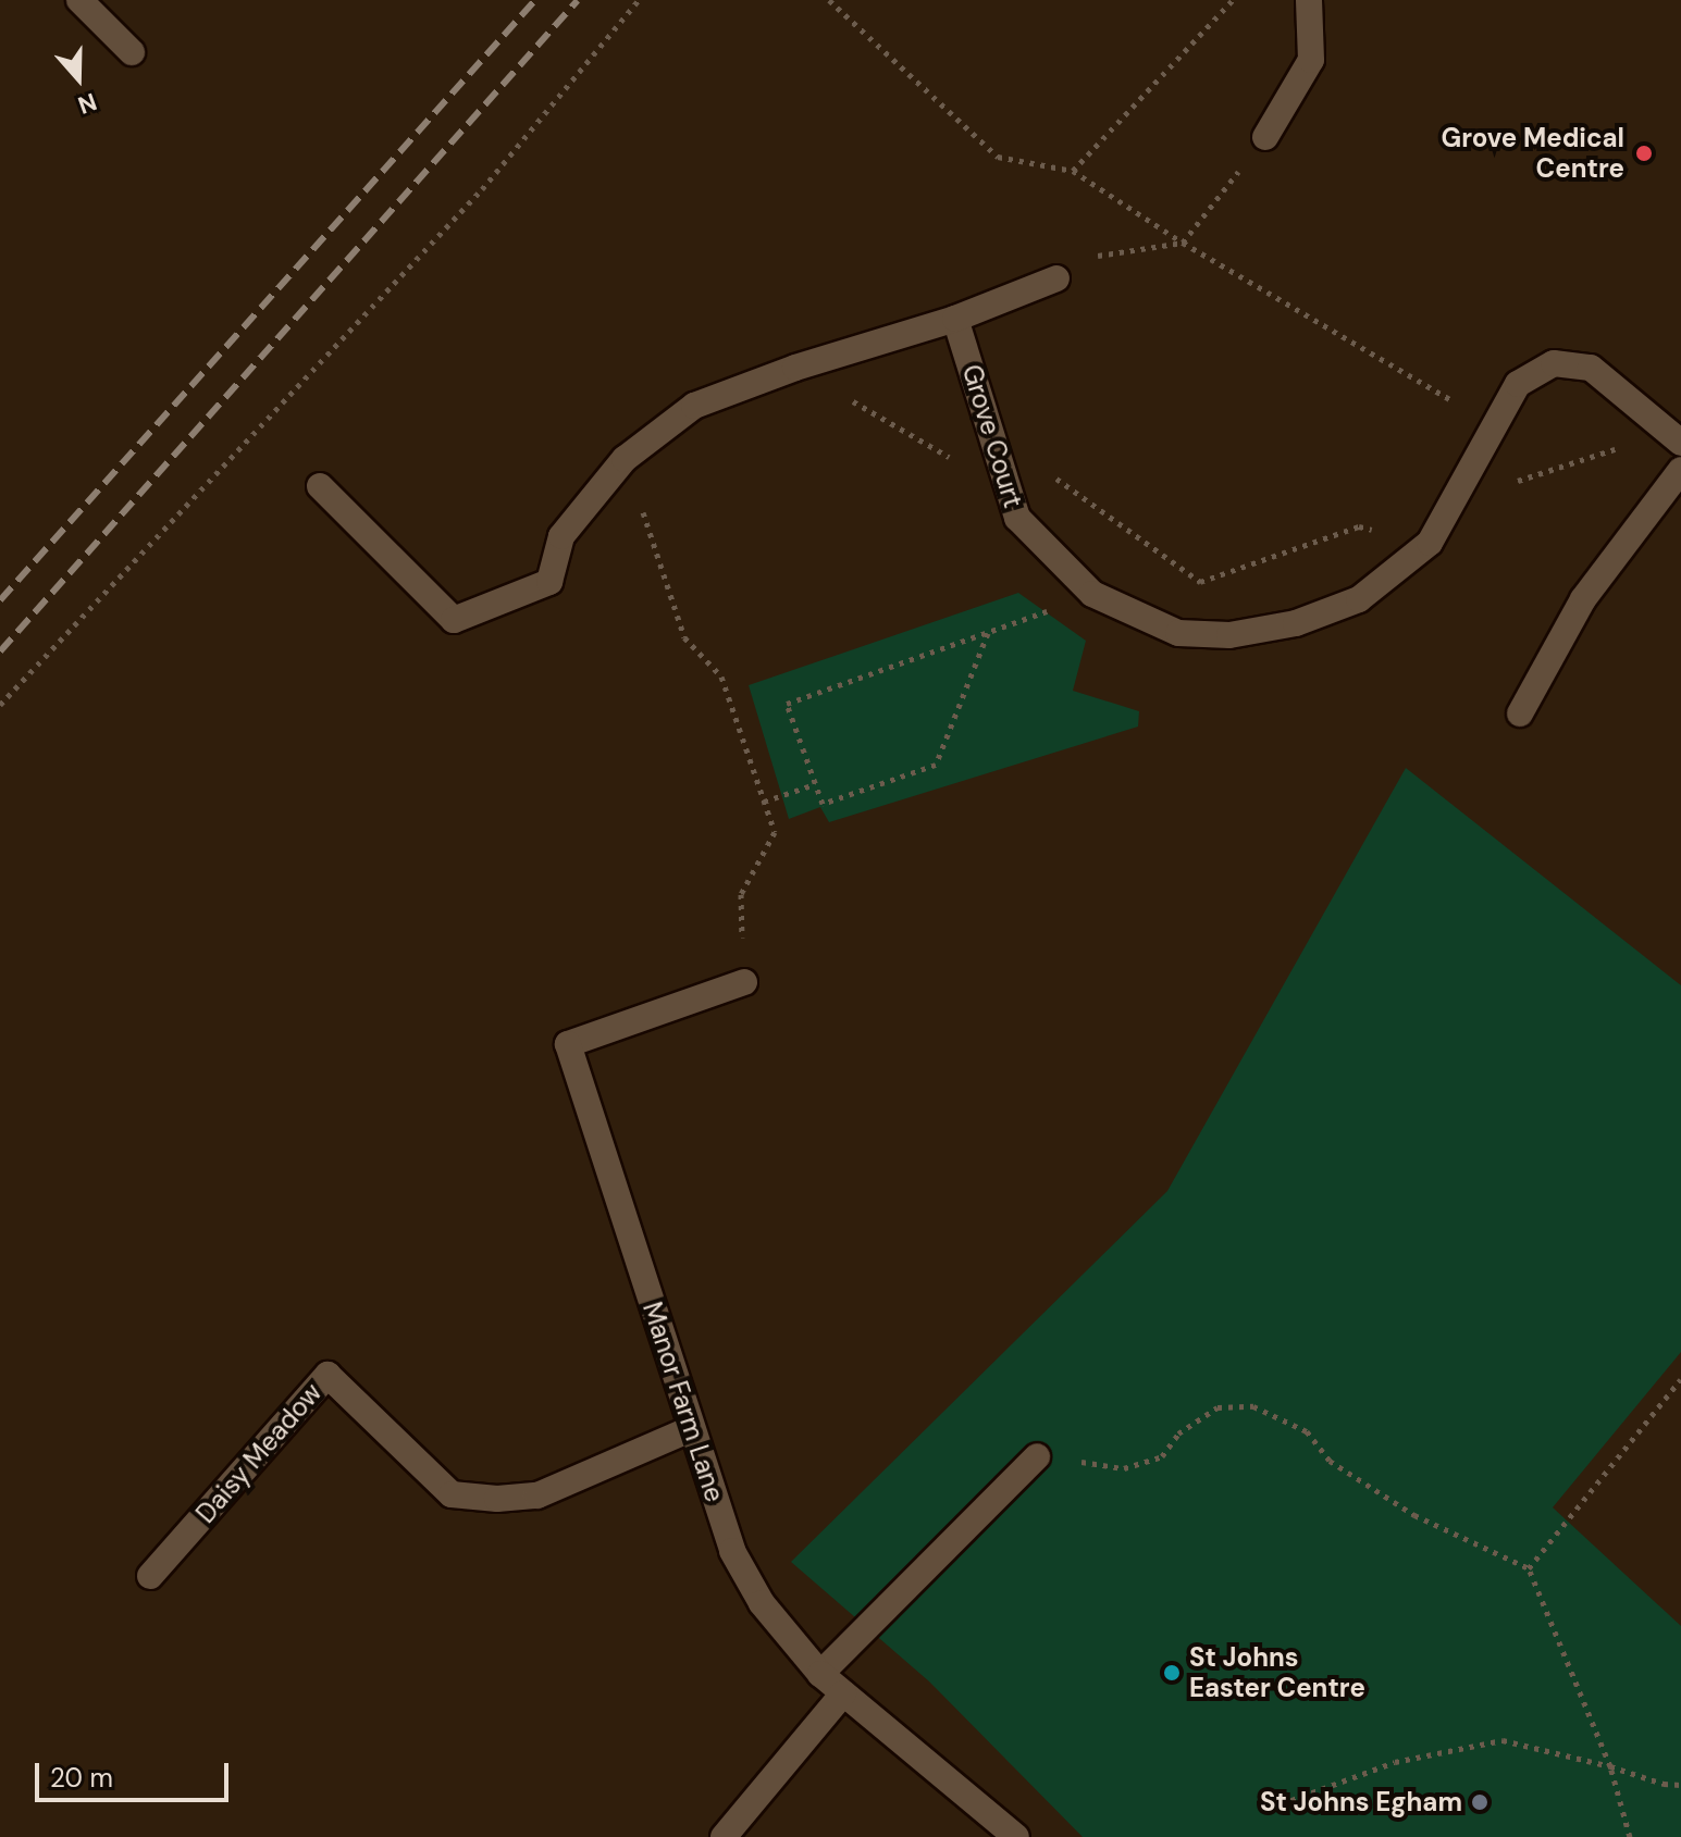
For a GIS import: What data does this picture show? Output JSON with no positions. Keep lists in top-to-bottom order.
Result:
{
  "streets": {
    "street": ["Grove Court", "Manor Farm Lane", "Daisy Meadow"]
  },
  "crossings": [
    ["Manor Farm Lane", "Daisy Meadow"]
  ],
  "places": ["Grove Medical Centre", "St Johns Easter Centre", "St Johns Egham"],
  "scale_bar": "20 m",
  "north": "bottom"
}
